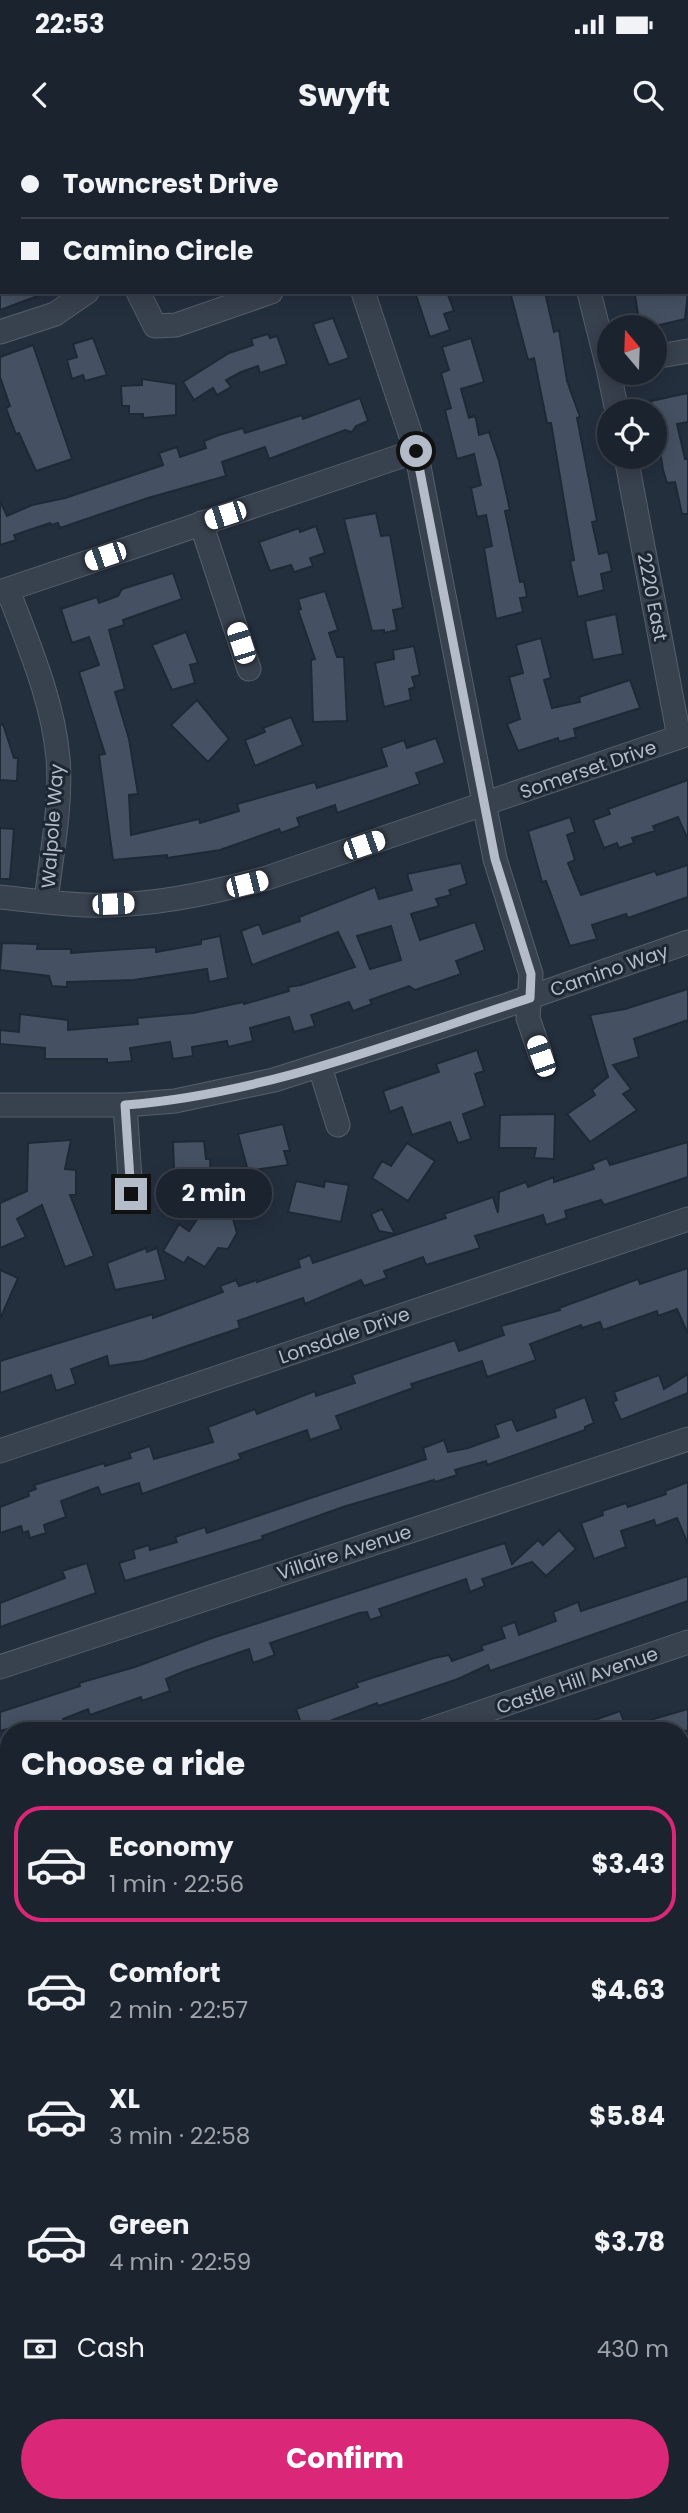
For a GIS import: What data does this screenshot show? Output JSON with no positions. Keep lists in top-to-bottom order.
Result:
{
  "streets": {
    "street": [
      "2220 East",
      "Somerset Drive",
      "Walpole Way",
      "Camino Way",
      "Lonsdale Drive",
      "Villaire Avenue",
      "Castle Hill Avenue"
    ]
  },
  "crossings": [
    ["2220 East", "Somerset Drive"],
    ["Somerset Drive", "Walpole Way"]
  ],
  "north": "top",
  "page": {
    "status": "22:53",
    "header": "Swyft",
    "banner": ["Towncrest Drive", "Camino Circle"],
    "bubble": "2 min",
    "heading": "Choose a ride",
    "list": [
      {
        "name": "Economy",
        "note": "1 min · 22:56",
        "value": "$3.43"
      },
      {
        "name": "Comfort",
        "note": "2 min · 22:57",
        "value": "$4.63"
      },
      {
        "name": "XL",
        "note": "3 min · 22:58",
        "value": "$5.84"
      },
      {
        "name": "Green",
        "note": "4 min · 22:59",
        "value": "$3.78"
      }
    ],
    "pay": ["Cash", "430 m"],
    "buttons": "Confirm"
  }
}
